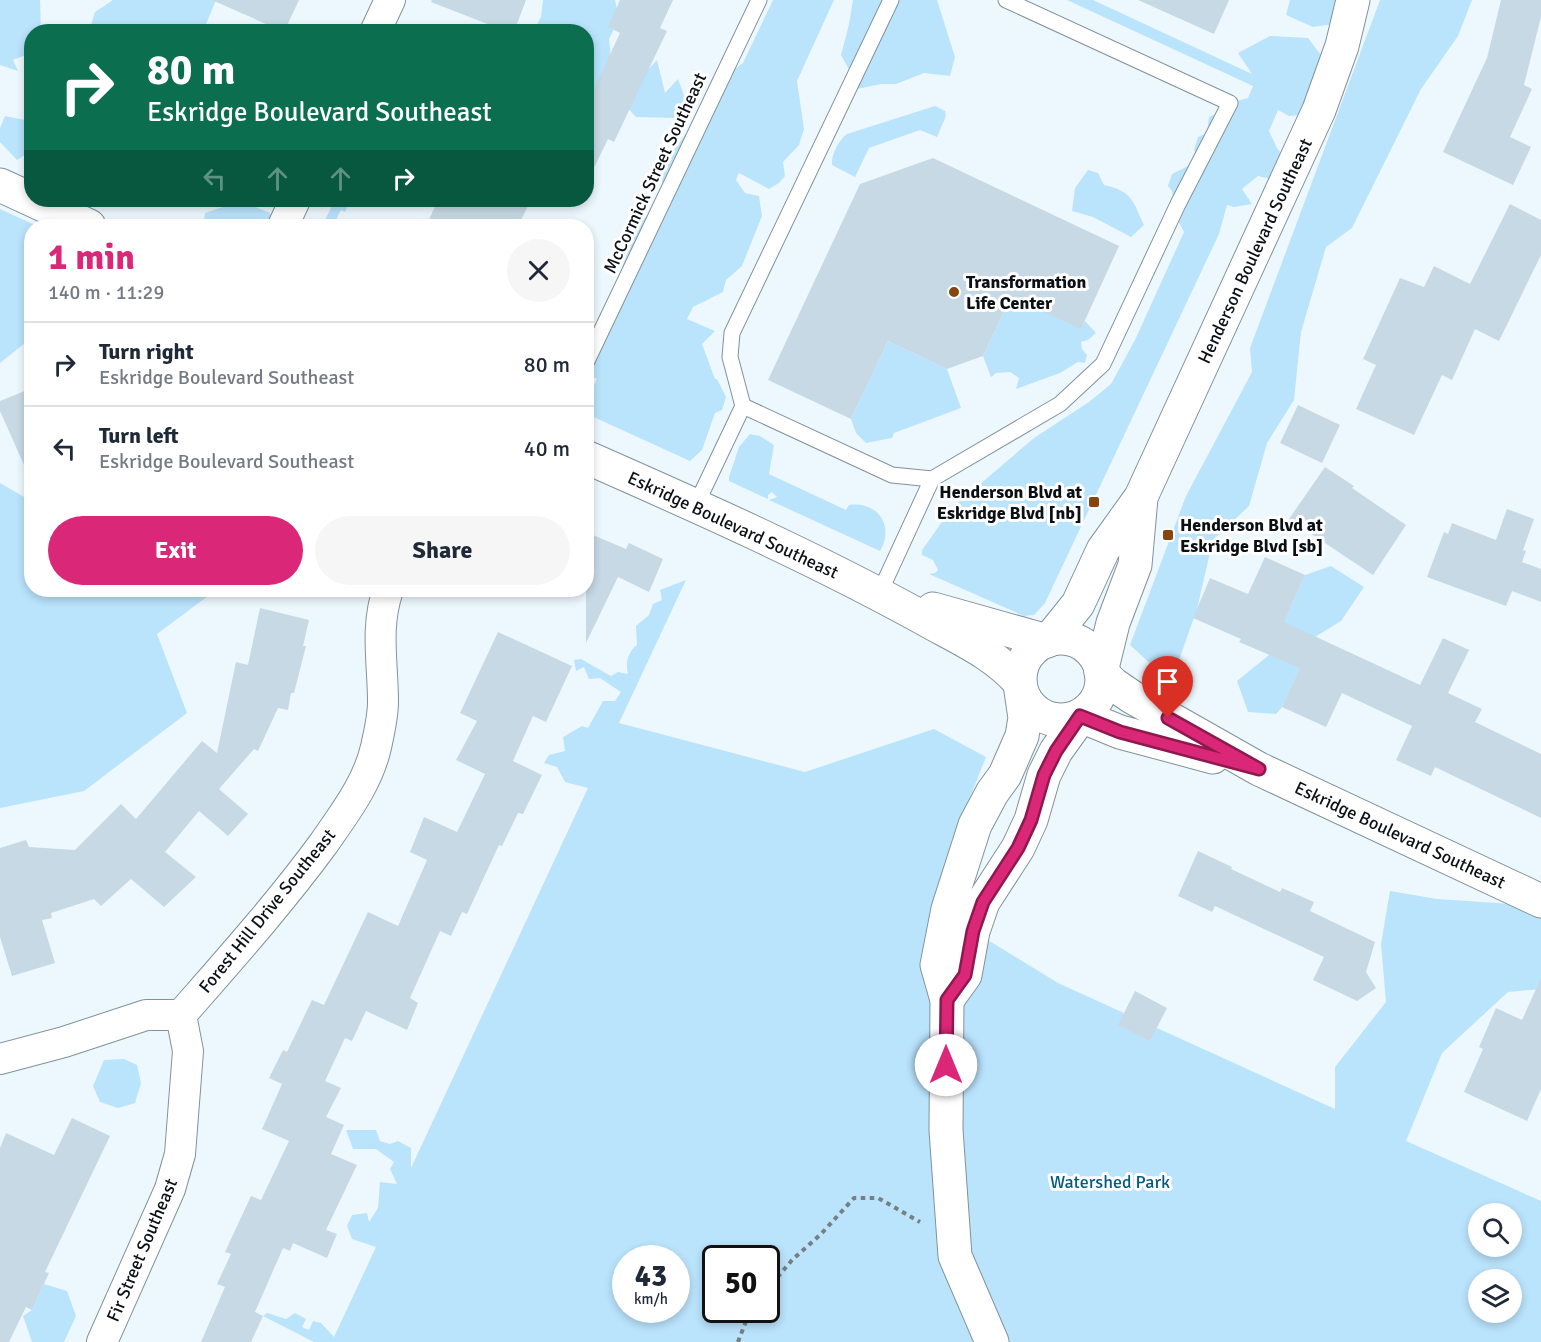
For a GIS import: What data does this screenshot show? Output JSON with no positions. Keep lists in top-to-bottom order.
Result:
{
  "streets": {
    "main road": ["Henderson Boulevard Southeast", "Eskridge Boulevard Southeast"],
    "street": ["Forest Hill Drive Southeast", "Fir Street Southeast"],
    "lane": ["McCormick Street Southeast"]
  },
  "crossings": [
    ["Henderson Boulevard Southeast", "Eskridge Boulevard Southeast"],
    ["Forest Hill Drive Southeast", "Fir Street Southeast"]
  ],
  "parks": ["Watershed Park"],
  "places": {
    "other": ["Transformation Life Center"],
    "transit": ["Henderson Blvd at Eskridge Blvd [nb]", "Henderson Blvd at Eskridge Blvd [sb]"]
  },
  "page": {
    "turn": ["80 m", "Eskridge Boulevard Southeast"],
    "heading": ["1 min", "140 m · 11:29"],
    "list": [
      {
        "name": "Turn right",
        "note": "Eskridge Boulevard Southeast",
        "value": "80 m"
      },
      {
        "name": "Turn left",
        "note": "Eskridge Boulevard Southeast",
        "value": "40 m"
      }
    ],
    "buttons": ["Exit", "Share"],
    "speed": "43 km/h",
    "limit": "50"
  }
}
